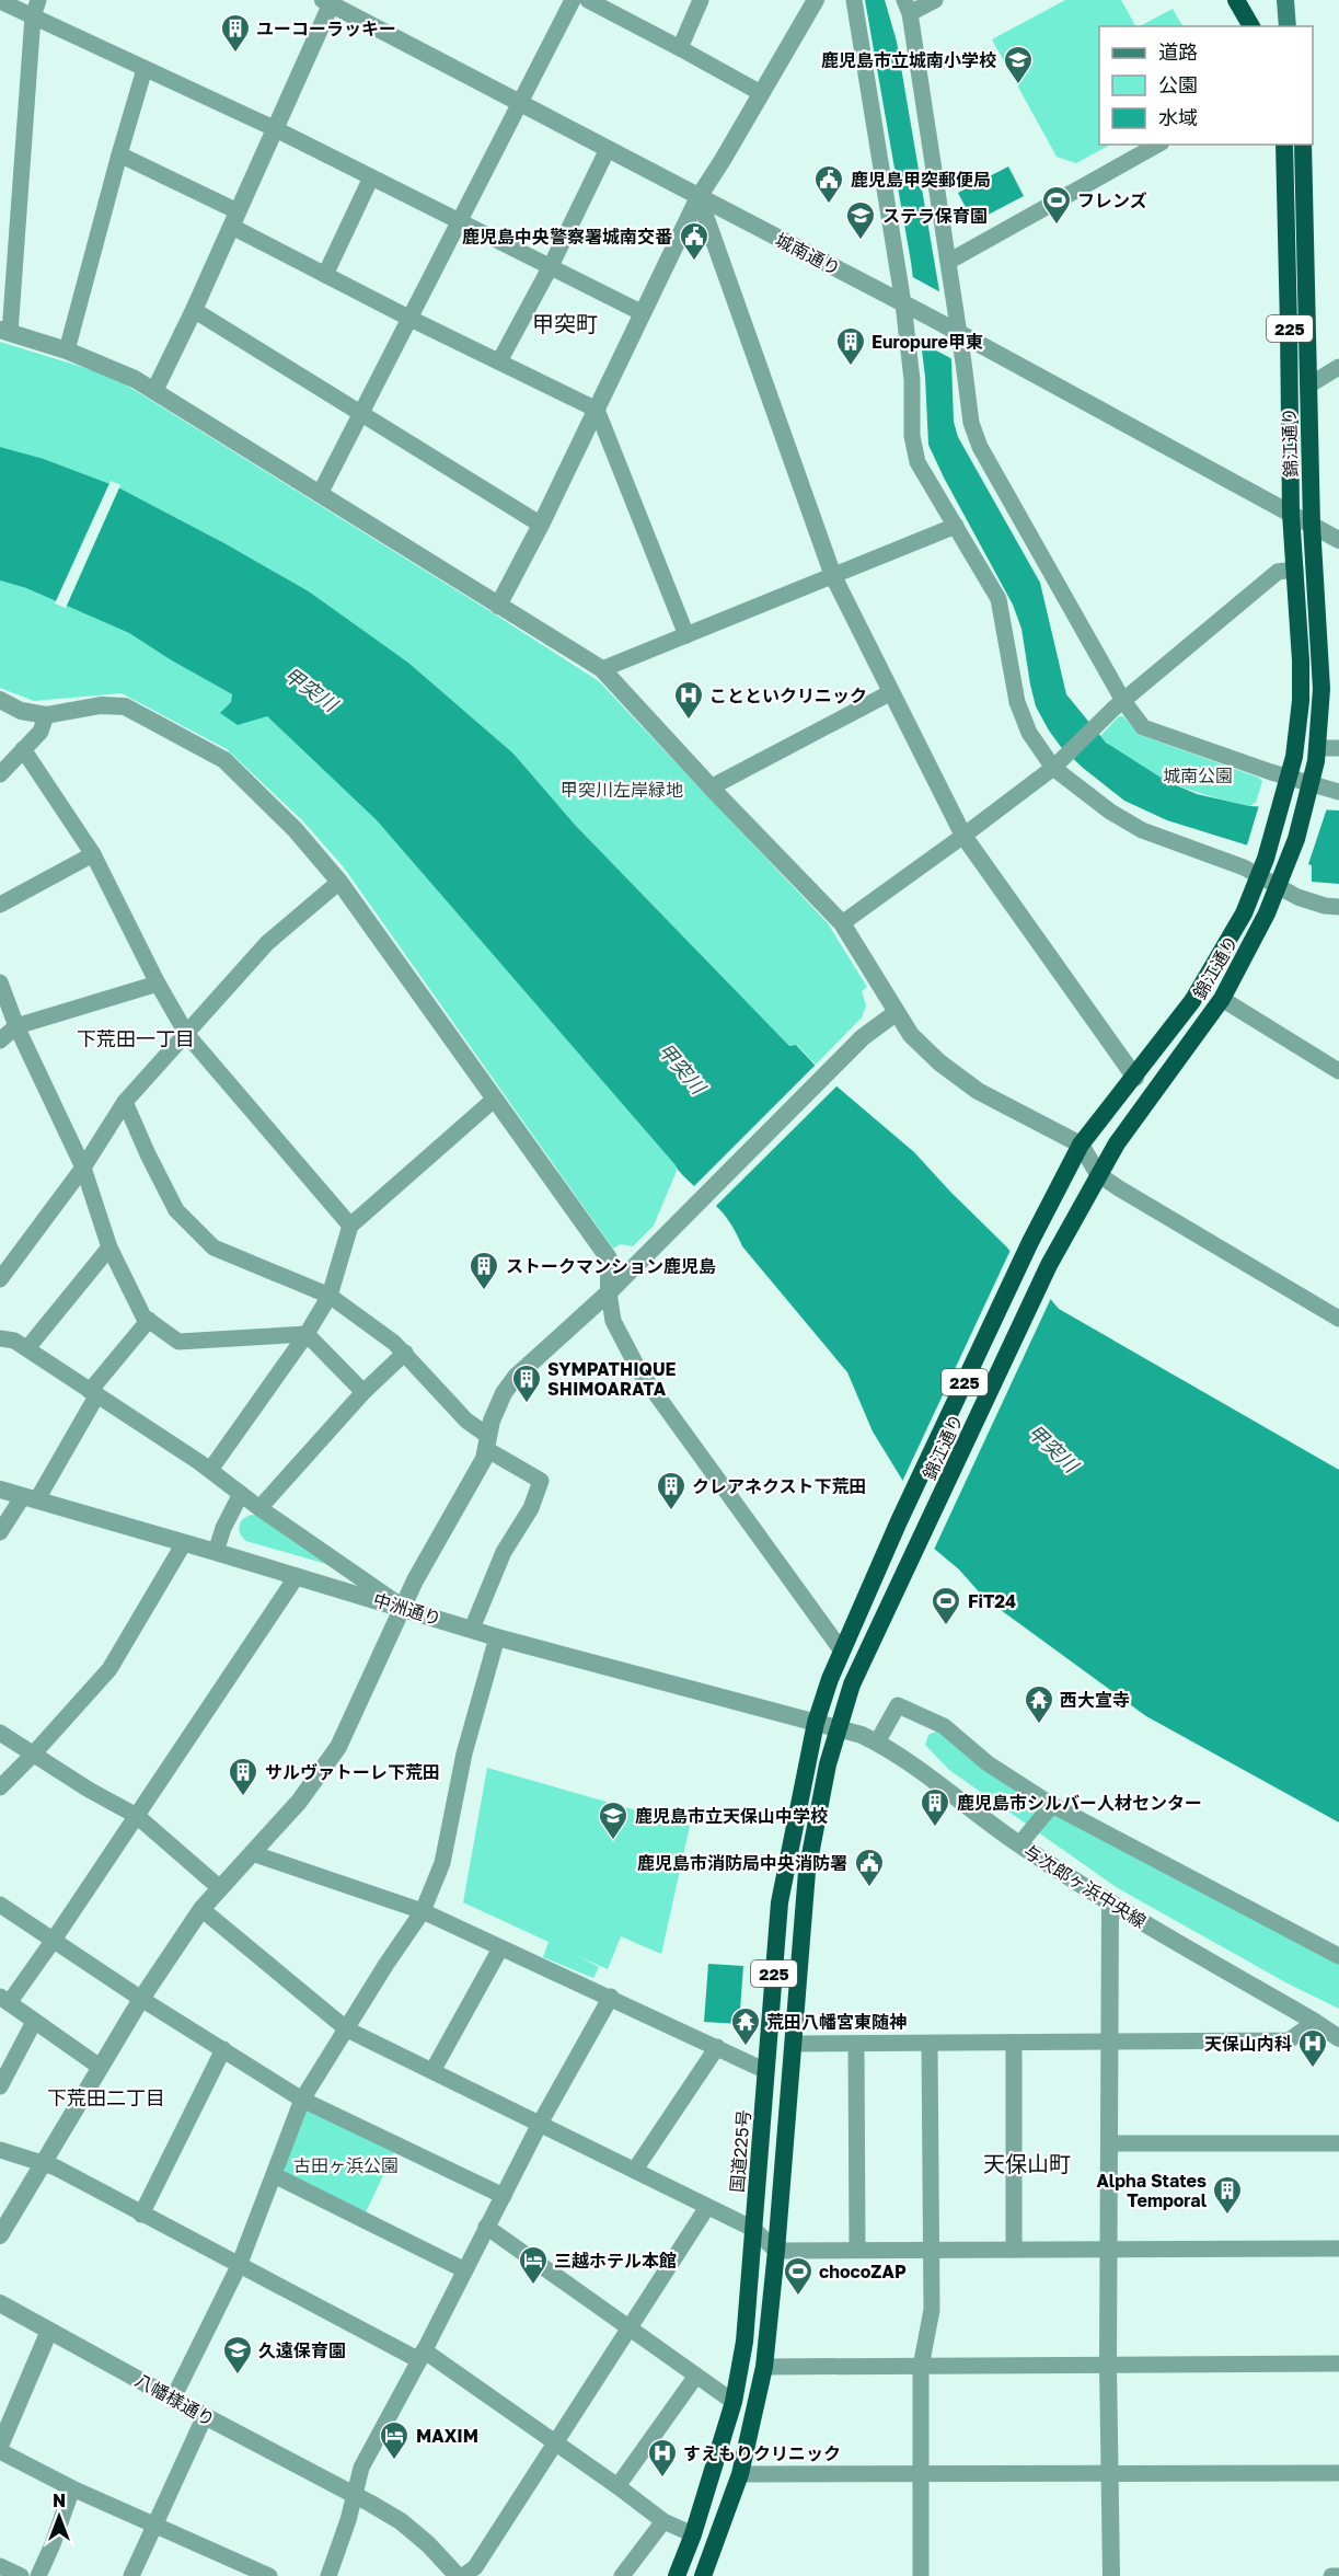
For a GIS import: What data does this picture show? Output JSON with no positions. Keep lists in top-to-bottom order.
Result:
{
  "streets": {
    "highway": ["225", "錦江通り", "国道225号"],
    "street": [
      "城南通り",
      "中洲通り",
      "与次郎ヶ浜中央線",
      "八幡様通り"
    ]
  },
  "crossings": [
    ["城南通り", "錦江通り"],
    ["225", "錦江通り"],
    ["225", "中洲通り"],
    ["225", "与次郎ヶ浜中央線"],
    ["錦江通り", "中洲通り"],
    ["錦江通り", "与次郎ヶ浜中央線"],
    ["錦江通り", "国道225号"],
    ["中洲通り", "与次郎ヶ浜中央線"],
    ["中洲通り", "国道225号"]
  ],
  "districts": [
    "甲突町",
    "下荒田一丁目",
    "下荒田二丁目",
    "天保山町"
  ],
  "water": ["甲突川"],
  "parks": ["城南公園", "甲突川左岸緑地", "古田ヶ浜公園"],
  "places": {
    "building": [
      "ユーコーラッキー",
      "Europure甲東",
      "ストークマンション鹿児島",
      "SYMPATHIQUE SHIMOARATA",
      "クレアネクスト下荒田",
      "サルヴァトーレ下荒田",
      "鹿児島市シルバー人材センター",
      "Alpha States Temporal"
    ],
    "school or university": [
      "鹿児島市立城南小学校",
      "ステラ保育園",
      "鹿児島市立天保山中学校",
      "久遠保育園"
    ],
    "public building": ["鹿児島甲突郵便局", "鹿児島中央警察署城南交番", "鹿児島市消防局中央消防署"],
    "sports": ["フレンズ", "FiT24", "chocoZAP"],
    "hospital": ["ことといクリニック", "天保山内科", "すえもりクリニック"],
    "temple": ["西大宣寺", "荒田八幡宮東随神"],
    "hotel": ["三越ホテル本館", "MAXIM"]
  },
  "legend": ["道路", "公園", "水域"],
  "north": "top"
}
